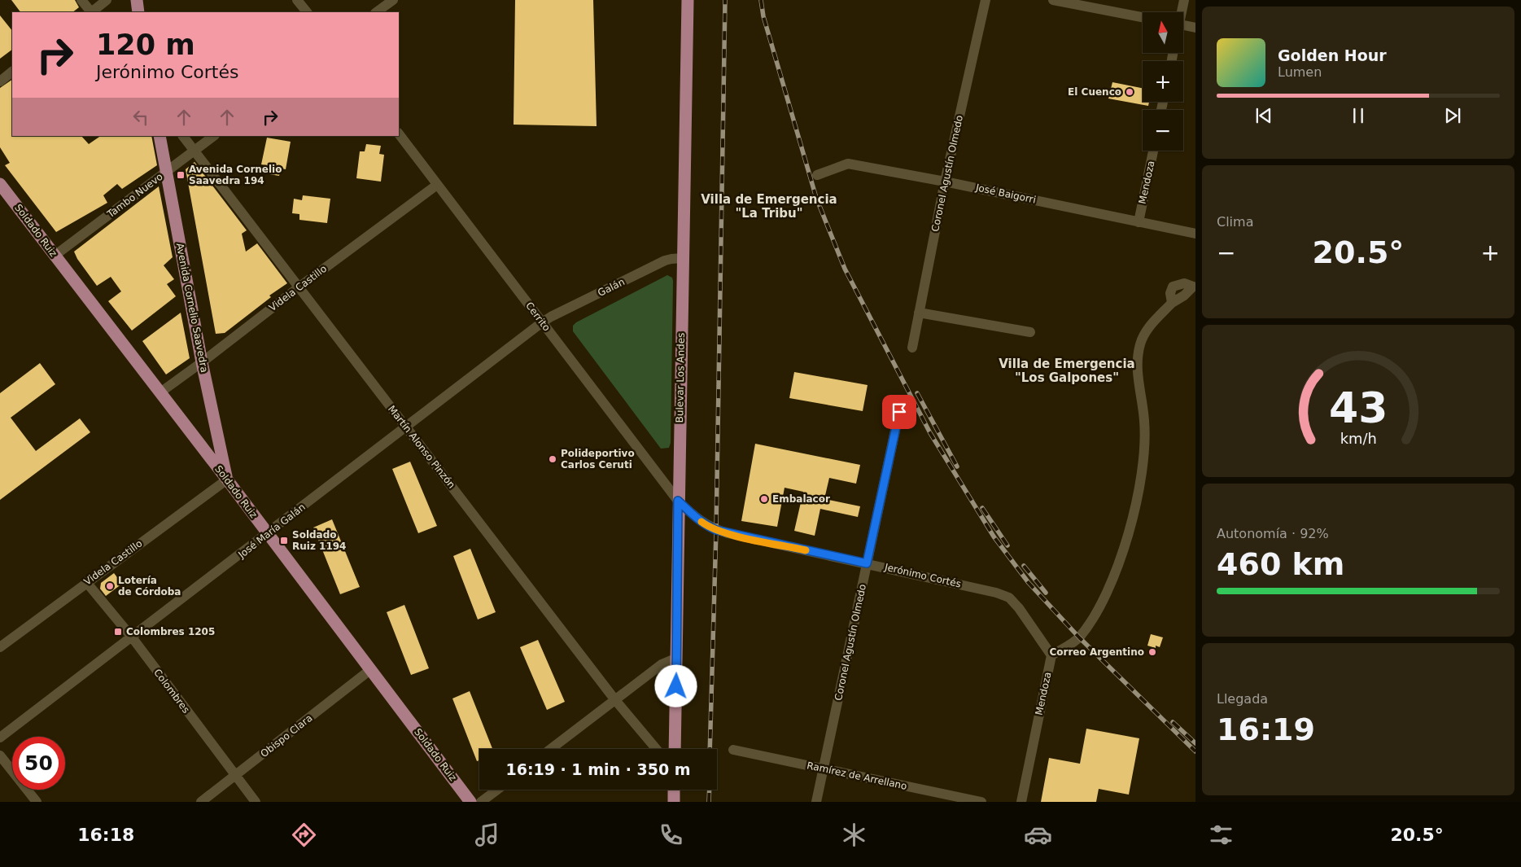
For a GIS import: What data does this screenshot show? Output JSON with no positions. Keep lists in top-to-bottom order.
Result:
{
  "streets": {
    "main road": ["Soldado Ruiz", "Avenida Cornelio Saavedra", "Bulevar Los Andes"],
    "street": [
      "Coronel Agustín Olmedo",
      "Mendoza",
      "José Baigorri",
      "Tambo Nuevo",
      "Galán",
      "Videla Castillo",
      "Cerrito",
      "Martín Alonso Pinzón",
      "José María Galán",
      "Jerónimo Cortés",
      "Colombres",
      "Obispo Clara",
      "Ramírez de Arrellano"
    ]
  },
  "crossings": [
    ["Coronel Agustín Olmedo", "José Baigorri"],
    ["Coronel Agustín Olmedo", "Jerónimo Cortés"],
    ["Coronel Agustín Olmedo", "Ramírez de Arrellano"],
    ["Mendoza", "José Baigorri"],
    ["Mendoza", "Jerónimo Cortés"],
    ["Tambo Nuevo", "Soldado Ruiz"],
    ["Tambo Nuevo", "Avenida Cornelio Saavedra"],
    ["Tambo Nuevo", "Martín Alonso Pinzón"],
    ["Soldado Ruiz", "Videla Castillo"],
    ["Soldado Ruiz", "Avenida Cornelio Saavedra"],
    ["Soldado Ruiz", "José María Galán"],
    ["Soldado Ruiz", "Obispo Clara"],
    ["Galán", "Cerrito"],
    ["Galán", "Bulevar Los Andes"],
    ["Galán", "José María Galán"],
    ["Videla Castillo", "Avenida Cornelio Saavedra"],
    ["Videla Castillo", "Cerrito"],
    ["Videla Castillo", "Martín Alonso Pinzón"],
    ["Videla Castillo", "Colombres"],
    ["Cerrito", "Bulevar Los Andes"],
    ["Cerrito", "José María Galán"],
    ["Cerrito", "Jerónimo Cortés"],
    ["Bulevar Los Andes", "Jerónimo Cortés"],
    ["Martín Alonso Pinzón", "José María Galán"],
    ["José María Galán", "Colombres"],
    ["Colombres", "Obispo Clara"]
  ],
  "districts": ["Villa de Emergencia \"La Tribu\"", "Villa de Emergencia \"Los Galpones\""],
  "places": {
    "other": [
      "El Cuenco",
      "Polideportivo Carlos Ceruti",
      "Embalacor",
      "Lotería de Córdoba",
      "Correo Argentino"
    ],
    "transit": ["Avenida Cornelio Saavedra 194", "Soldado Ruiz 1194", "Colombres 1205"]
  },
  "north": "top",
  "page": {
    "map_buttons": ["+", "−"],
    "turn": ["120 m", "Jerónimo Cortés"],
    "song": ["Golden Hour", "Lumen"],
    "tile": [
      "Clima",
      ["Autonomía · 92%", "460 km"],
      ["Llegada", "16:19"]
    ],
    "heat": ["−", "20.5°", "+"],
    "limit": "50",
    "trip": "16:19 · 1 min · 350 m",
    "tabs": ["16:18", "20.5°"],
    "gauge": ["43", "km/h"]
  }
}
